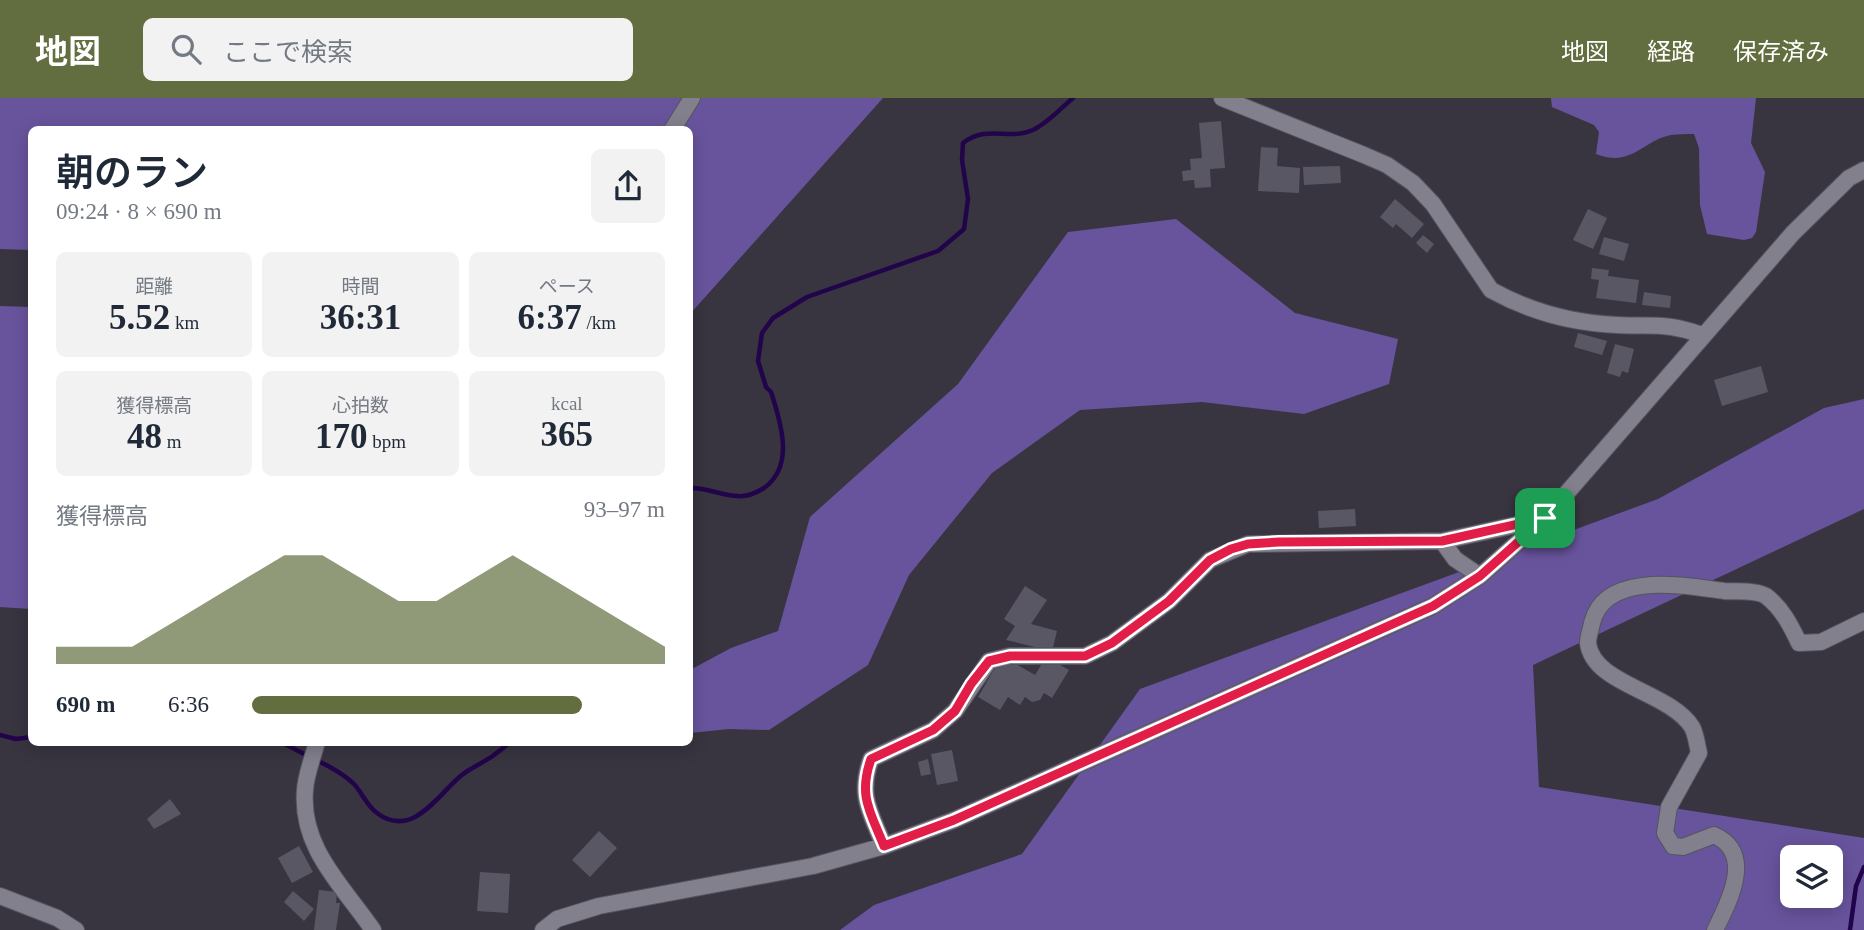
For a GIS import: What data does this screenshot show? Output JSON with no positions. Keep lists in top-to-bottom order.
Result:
{
  "page": {
    "header": "地図",
    "search": "ここで検索",
    "nav": ["地図", "経路", "保存済み"],
    "heading": ["朝のラン", "09:24 · 8 × 690 m"],
    "stats": [
      ["距離", "5.52 km"],
      ["時間", "36:31"],
      ["ペース", "6:37 /km"],
      ["獲得標高", "48 m"],
      ["心拍数", "170 bpm"],
      ["kcal", "365"]
    ],
    "chart": ["獲得標高", "93–97 m"],
    "list": [
      {
        "name": "690 m",
        "note": "6:36"
      }
    ]
  }
}
